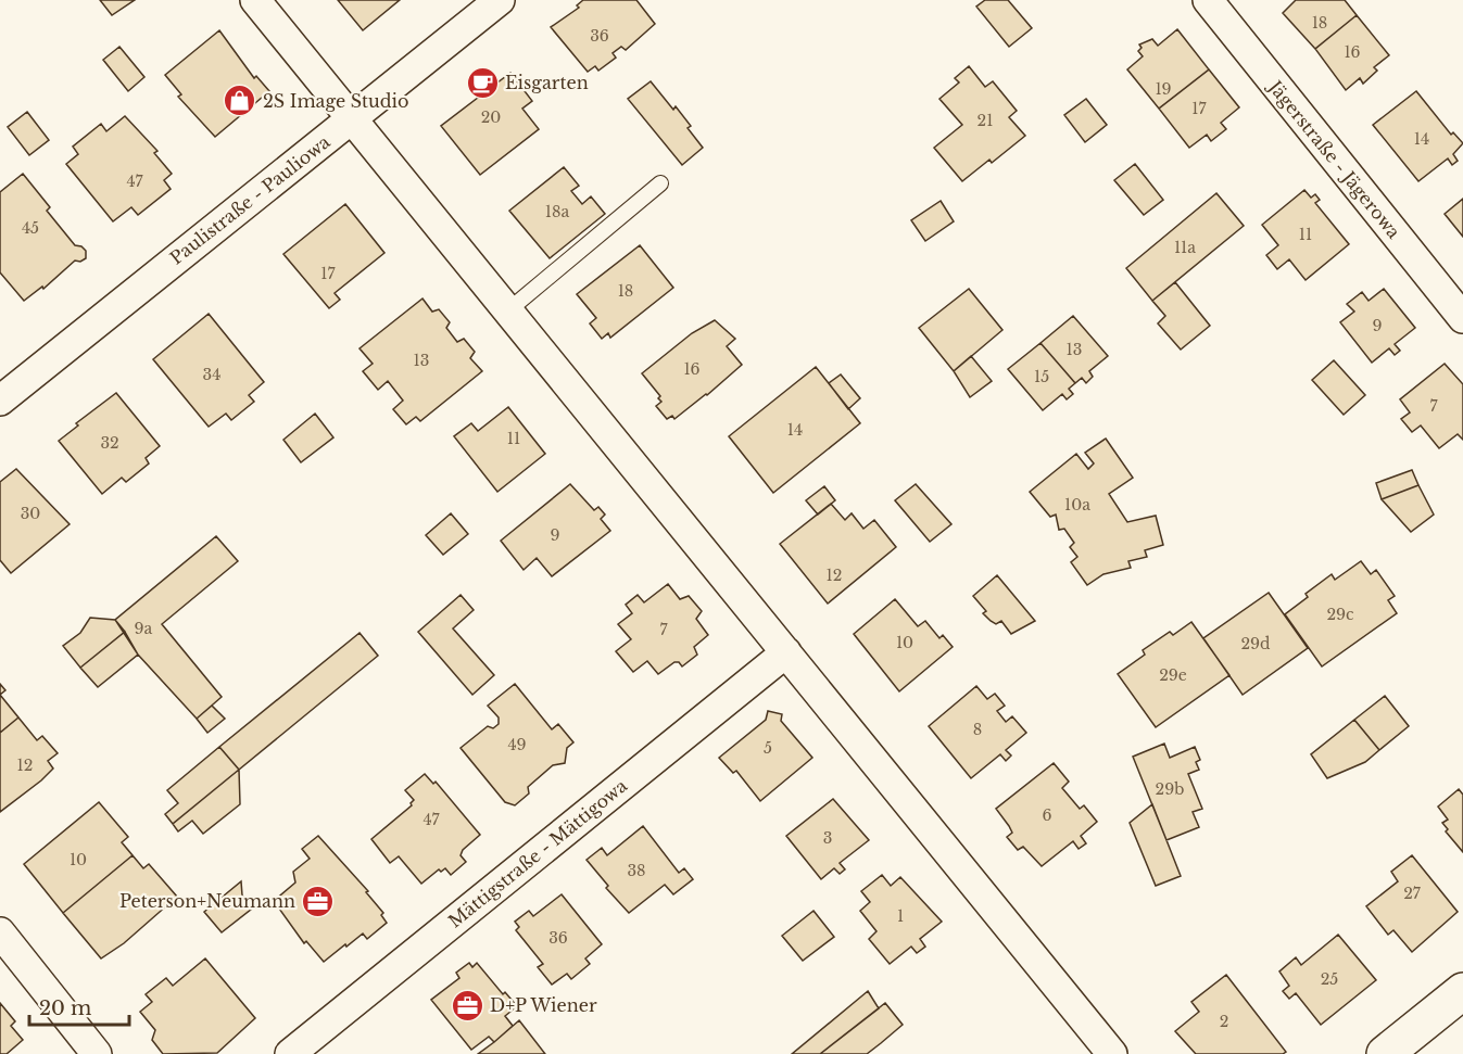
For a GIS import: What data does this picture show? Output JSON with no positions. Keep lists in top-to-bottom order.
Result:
{
  "streets": {
    "street": ["Jägerstraße - Jägerowa", "Paulistraße - Pauliowa", "Mättigstraße - Mättigowa"]
  },
  "places": {
    "cafe": ["Eisgarten"],
    "shop": ["2S Image Studio"],
    "office": ["Peterson+Neumann", "D+P Wiener"]
  },
  "house_numbers": [
    "18",
    "36",
    "16",
    "19",
    "17",
    "20",
    "21",
    "14",
    "47",
    "18a",
    "45",
    "11",
    "11a",
    "17",
    "18",
    "9",
    "13",
    "13",
    "16",
    "34",
    "15",
    "7",
    "14",
    "11",
    "32",
    "10a",
    "30",
    "9",
    "12",
    "29c",
    "9a",
    "7",
    "10",
    "29d",
    "29e",
    "8",
    "49",
    "5",
    "12",
    "29b",
    "6",
    "47",
    "3",
    "10",
    "38",
    "27",
    "1",
    "36",
    "25",
    "2"
  ],
  "scale_bar": "20 m"
}
